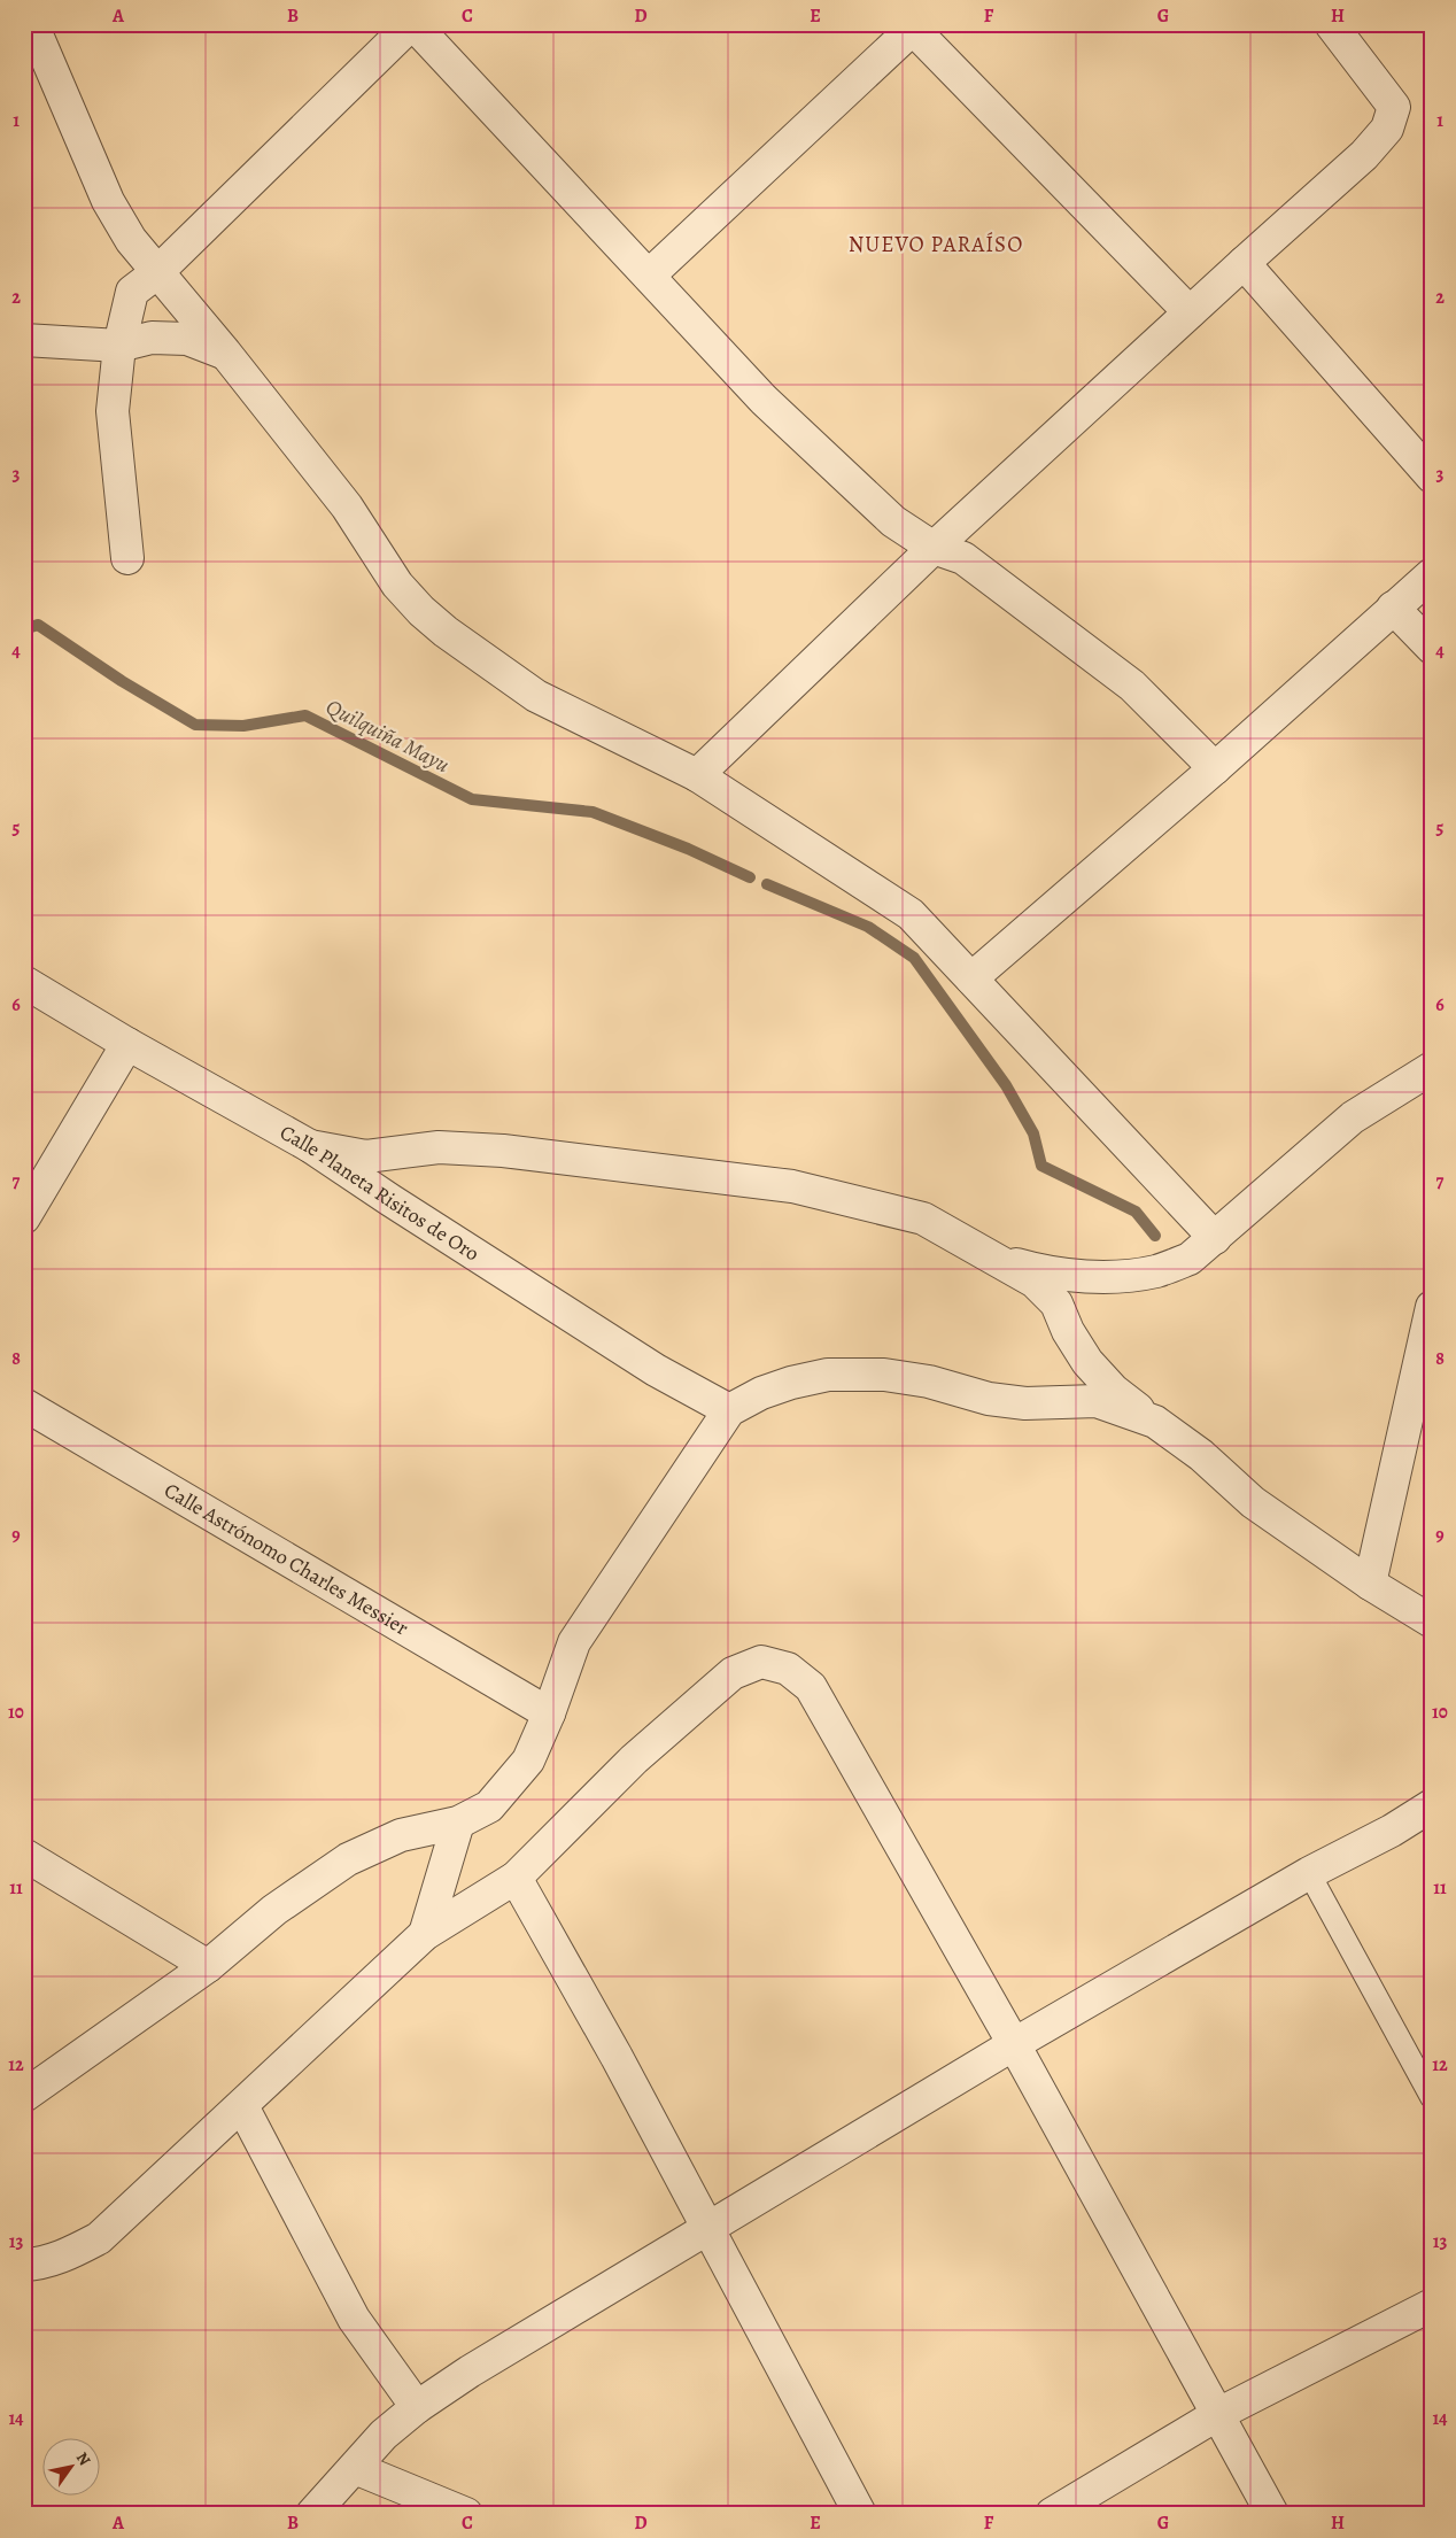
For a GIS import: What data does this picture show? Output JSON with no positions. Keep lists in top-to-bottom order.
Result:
{
  "streets": {
    "street": ["Calle Planeta Risitos de Oro", "Calle Astrónomo Charles Messier"]
  },
  "districts": ["NUEVO PARAÍSO"],
  "water": ["Quilquiña Mayu"],
  "north": "top right",
  "grid": {
    "columns": [
      "A",
      "B",
      "C",
      "D",
      "E",
      "F",
      "G",
      "H"
    ],
    "rows": [
      "1",
      "2",
      "3",
      "4",
      "5",
      "6",
      "7",
      "8",
      "9",
      "10",
      "11",
      "12",
      "13",
      "14"
    ]
  }
}
